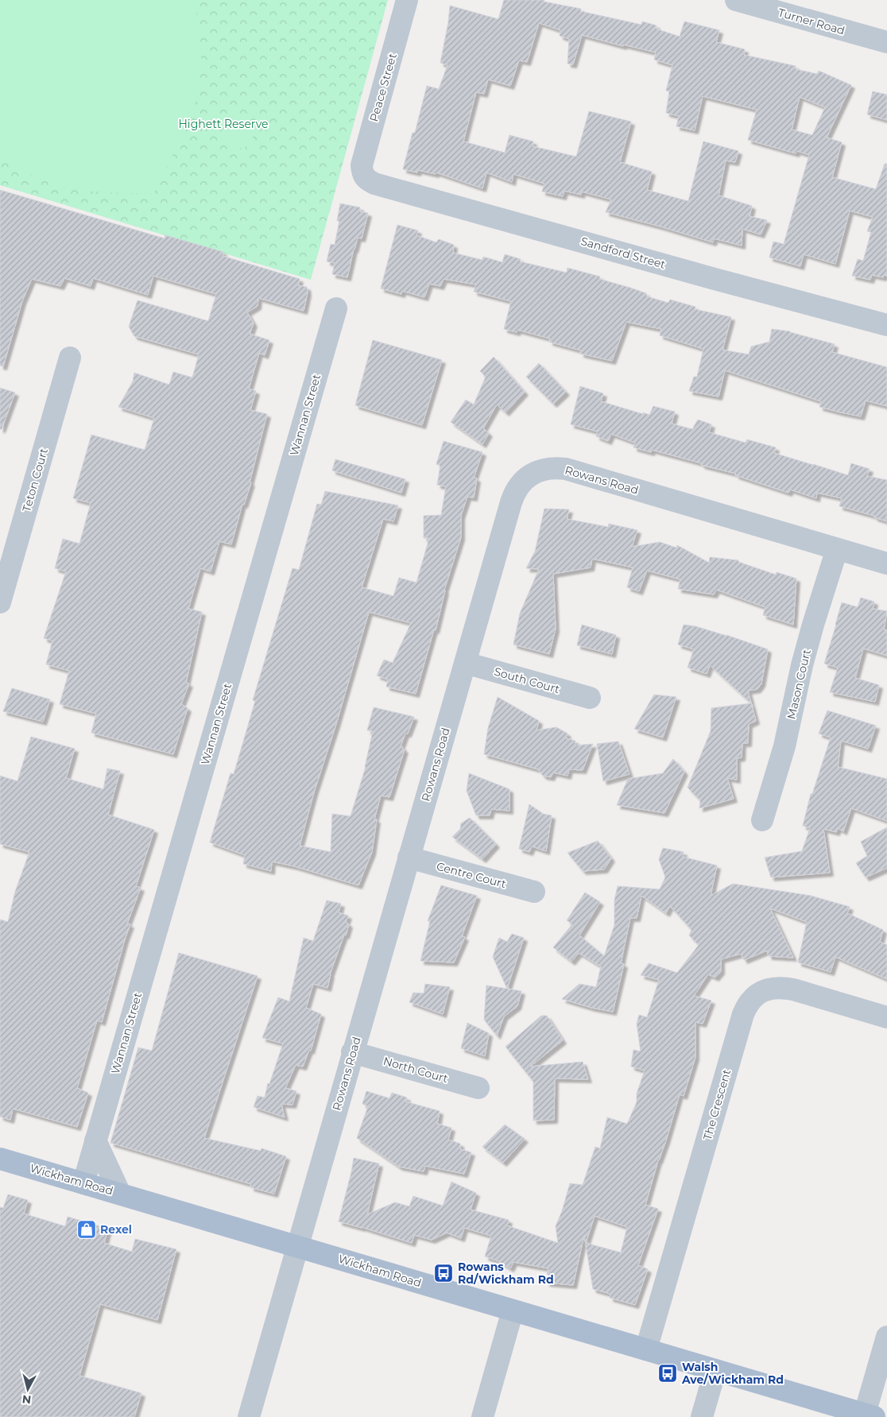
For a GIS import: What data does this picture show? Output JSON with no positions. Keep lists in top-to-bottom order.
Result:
{
  "streets": {
    "main road": ["Wickham Road"],
    "street": [
      "Turner Road",
      "Peace Street",
      "Sandford Street",
      "Wannan Street",
      "Teton Court",
      "Rowans Road",
      "South Court",
      "Mason Court",
      "Centre Court",
      "North Court",
      "The Crescent"
    ]
  },
  "crossings": [
    ["Peace Street", "Sandford Street"],
    ["Wannan Street", "Wickham Road"],
    ["Rowans Road", "South Court"],
    ["Rowans Road", "Mason Court"],
    ["Rowans Road", "Centre Court"],
    ["Rowans Road", "North Court"],
    ["Rowans Road", "Wickham Road"],
    ["The Crescent", "Wickham Road"]
  ],
  "parks": ["Highett Reserve"],
  "places": {
    "shop": ["Rexel"],
    "bus stop": ["Rowans Rd/Wickham Rd", "Walsh Ave/Wickham Rd"]
  },
  "north": "bottom"
}
